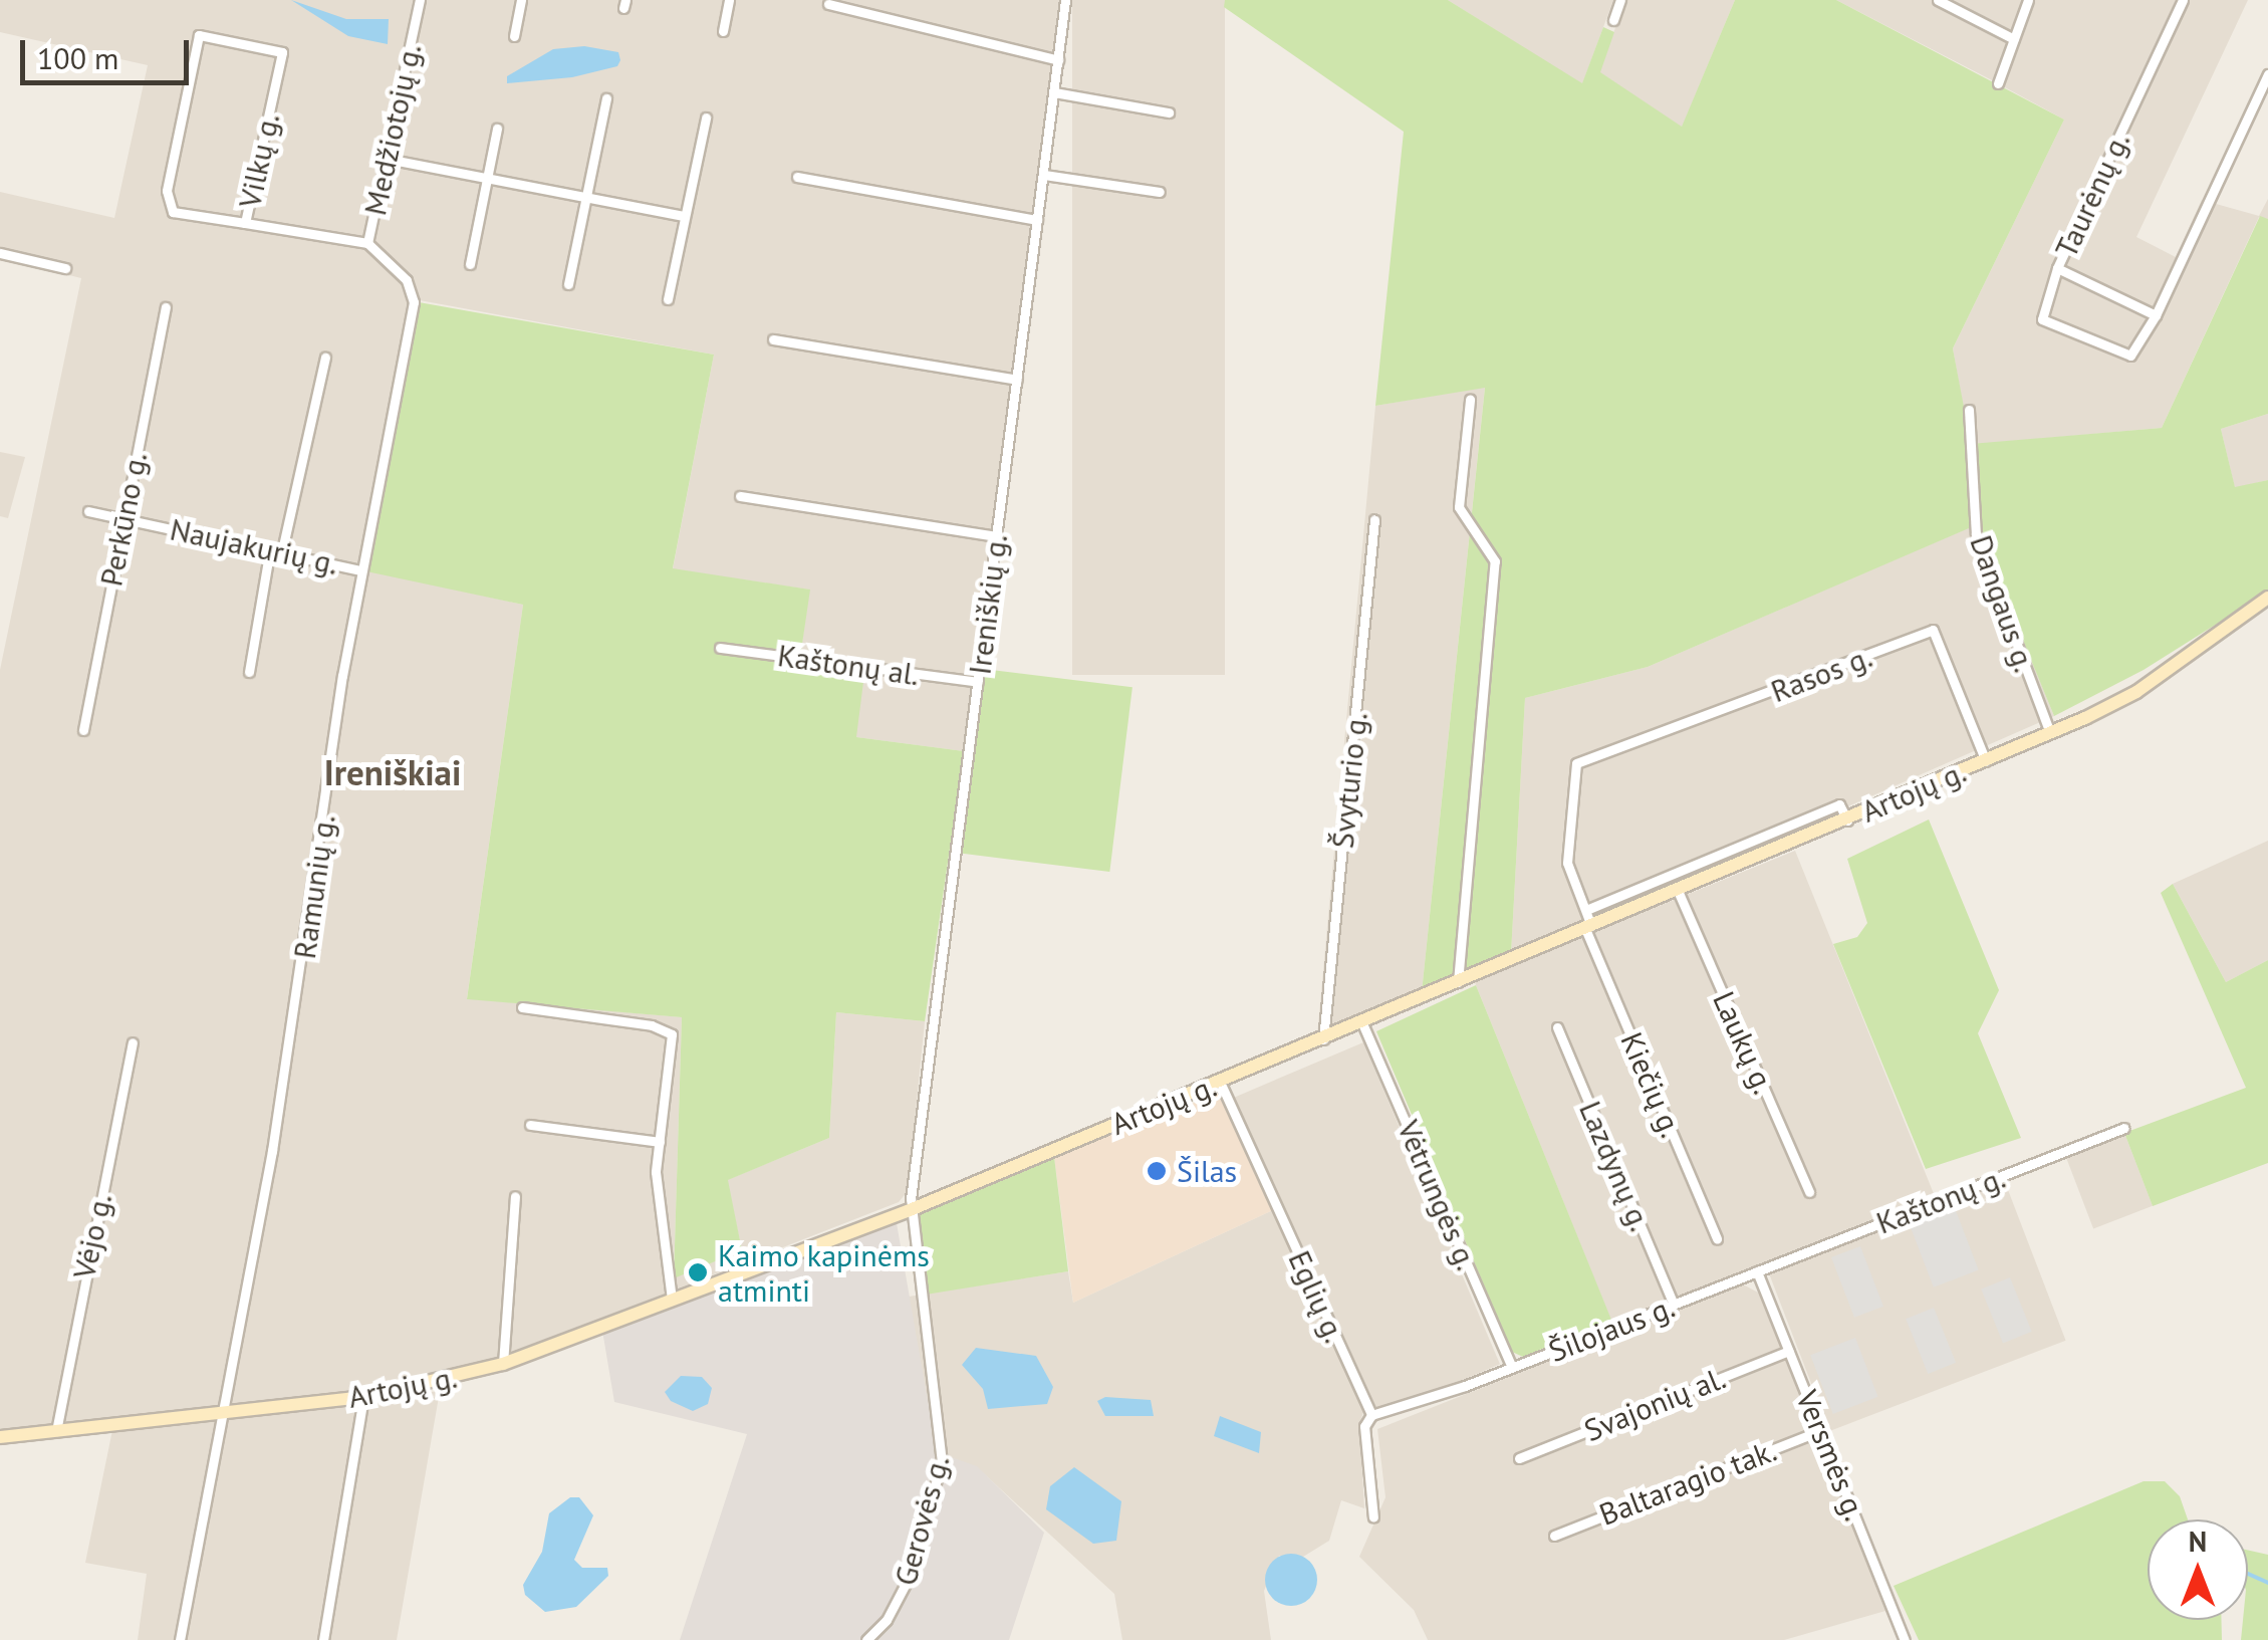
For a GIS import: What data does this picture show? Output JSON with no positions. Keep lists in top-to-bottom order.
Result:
{
  "streets": {
    "main road": ["Artojų g."],
    "street": [
      "Medžiotojų g.",
      "Vilkų g.",
      "Taurėnų g.",
      "Perkūno g.",
      "Naujakurių g.",
      "Dangaus g.",
      "Ireniškių g.",
      "Kaštonų al.",
      "Rasos g.",
      "Švyturio g.",
      "Ramunių g.",
      "Laukų g.",
      "Kiečių g.",
      "Lazdynų g.",
      "Vėtrungės g.",
      "Kaštonų g.",
      "Vėjo g.",
      "Eglių g.",
      "Šilojaus g.",
      "Svajonių al.",
      "Versmės g.",
      "Baltaragio tak.",
      "Gerovės g."
    ]
  },
  "crossings": [
    ["Medžiotojų g.", "Ramunių g."],
    ["Perkūno g.", "Naujakurių g."],
    ["Naujakurių g.", "Ramunių g."],
    ["Dangaus g.", "Artojų g."],
    ["Ireniškių g.", "Kaštonų al."],
    ["Ireniškių g.", "Artojų g."],
    ["Ireniškių g.", "Gerovės g."],
    ["Rasos g.", "Artojų g."],
    ["Rasos g.", "Kiečių g."],
    ["Švyturio g.", "Artojų g."],
    ["Artojų g.", "Ramunių g."],
    ["Artojų g.", "Laukų g."],
    ["Artojų g.", "Kiečių g."],
    ["Artojų g.", "Vėtrungės g."],
    ["Artojų g.", "Vėjo g."],
    ["Artojų g.", "Eglių g."],
    ["Artojų g.", "Gerovės g."],
    ["Lazdynų g.", "Šilojaus g."],
    ["Vėtrungės g.", "Šilojaus g."],
    ["Kaštonų g.", "Šilojaus g."],
    ["Kaštonų g.", "Versmės g."],
    ["Eglių g.", "Šilojaus g."],
    ["Šilojaus g.", "Versmės g."],
    ["Svajonių al.", "Versmės g."],
    ["Versmės g.", "Baltaragio tak."]
  ],
  "districts": ["Ireniškiai"],
  "places": ["Šilas", "Kaimo kapinėms atminti"],
  "scale_bar": "100 m",
  "north": "top"
}
